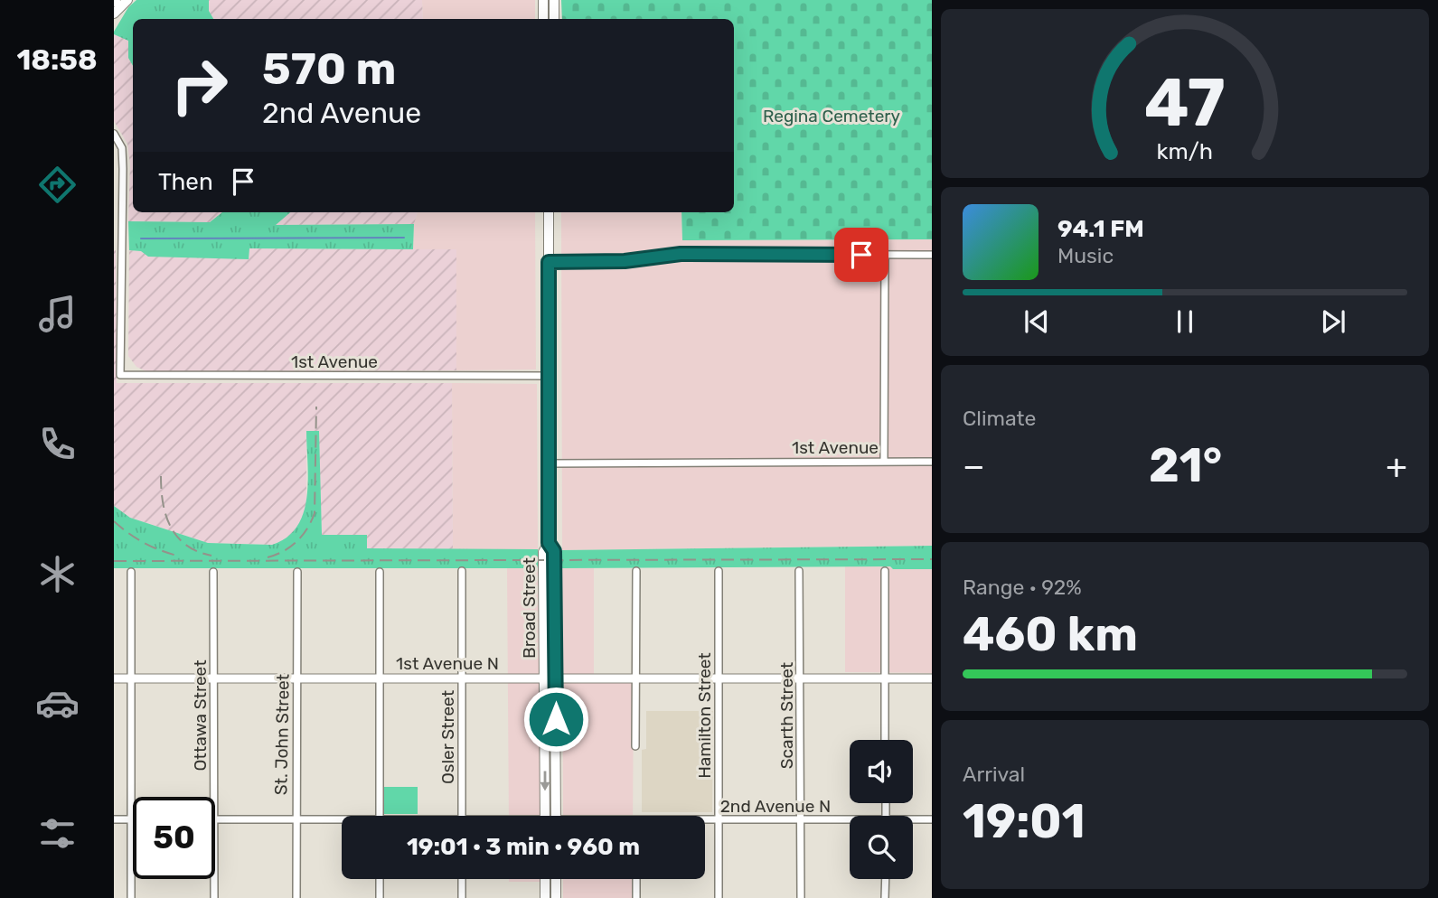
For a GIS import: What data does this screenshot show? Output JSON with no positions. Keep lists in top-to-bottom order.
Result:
{
  "streets": {
    "main road": ["Broad Street"],
    "street": [
      "1st Avenue",
      "1st Avenue N",
      "Ottawa Street",
      "Hamilton Street",
      "Scarth Street",
      "St. John Street",
      "Osler Street",
      "2nd Avenue N"
    ]
  },
  "crossings": [
    ["1st Avenue", "Broad Street"],
    ["Broad Street", "1st Avenue N"],
    ["1st Avenue N", "Ottawa Street"],
    ["1st Avenue N", "Hamilton Street"],
    ["1st Avenue N", "Scarth Street"],
    ["1st Avenue N", "St. John Street"],
    ["1st Avenue N", "Osler Street"],
    ["Hamilton Street", "2nd Avenue N"],
    ["Scarth Street", "2nd Avenue N"],
    ["St. John Street", "2nd Avenue N"]
  ],
  "parks": ["Regina Cemetery"],
  "page": {
    "tabs": "18:58",
    "turn": ["570 m", "2nd Avenue"],
    "then": "Then",
    "song": ["94.1 FM", "Music"],
    "tile": [
      "Climate",
      ["Range · 92%", "460 km"],
      ["Arrival", "19:01"]
    ],
    "heat": ["−", "21°", "+"],
    "limit": "50",
    "trip": "19:01 · 3 min · 960 m",
    "gauge": ["47", "km/h"]
  }
}
